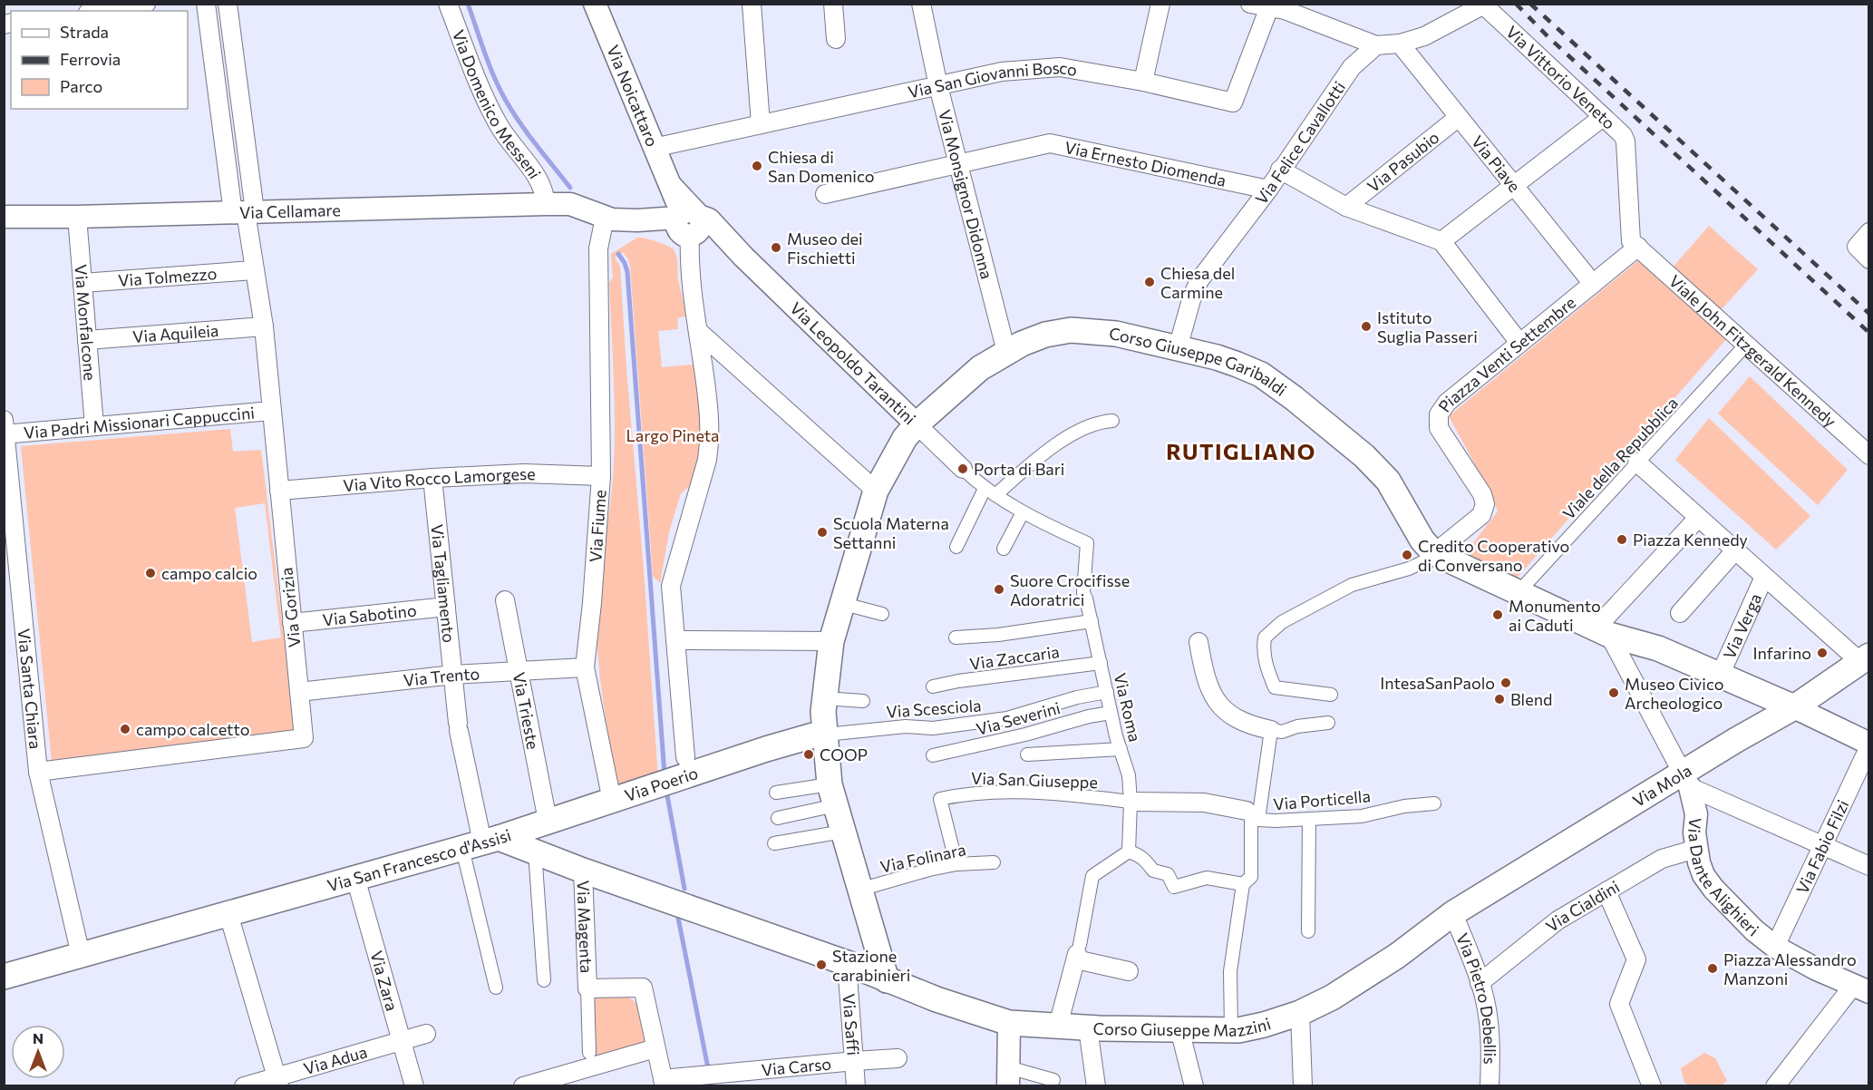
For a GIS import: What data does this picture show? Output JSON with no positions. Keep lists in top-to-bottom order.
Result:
{
  "streets": {
    "main road": [
      "Corso Giuseppe Garibaldi",
      "Via Poerio",
      "Via Mola",
      "Via San Francesco d'Assisi",
      "Corso Giuseppe Mazzini"
    ],
    "street": [
      "Via Vittorio Veneto",
      "Via San Giovanni Bosco",
      "Via Noicattaro",
      "Via Domenico Messeni",
      "Via Felice Cavallotti",
      "Via Pasubio",
      "Via Ernesto Diomenda",
      "Via Piave",
      "Via Monsignor Didonna",
      "Via Cellamare",
      "Via Tolmezzo",
      "Via Monfalcone",
      "Via Aquileia",
      "Viale John Fitzgerald Kennedy",
      "Piazza Venti Settembre",
      "Via Leopoldo Tarantini",
      "Via Padri Missionari Cappuccini",
      "Viale della Repubblica",
      "Via Vito Rocco Lamorgese",
      "Via Fiume",
      "Via Tagliamento",
      "Via Gorizia",
      "Via Sabotino",
      "Via Verga",
      "Via Zaccaria",
      "Via Trento",
      "Via Santa Chiara",
      "Via Roma",
      "Via Scesciola",
      "Via Trieste",
      "Via Severini",
      "Via San Giuseppe",
      "Via Porticella",
      "Via Fabio Filzi",
      "Via Folinara",
      "Via Dante Alighieri",
      "Via Cialdini",
      "Via Magenta",
      "Via Zara",
      "Via Pietro Debellis",
      "Via Saffi",
      "Via Adua",
      "Via Carso"
    ]
  },
  "crossings": [
    ["Via Vittorio Veneto", "Viale John Fitzgerald Kennedy"],
    ["Via Vittorio Veneto", "Piazza Venti Settembre"],
    ["Via San Giovanni Bosco", "Via Noicattaro"],
    ["Via San Giovanni Bosco", "Via Monsignor Didonna"],
    ["Via Noicattaro", "Via Cellamare"],
    ["Via Noicattaro", "Via Leopoldo Tarantini"],
    ["Via Domenico Messeni", "Via Cellamare"],
    ["Via Felice Cavallotti", "Via Ernesto Diomenda"],
    ["Via Felice Cavallotti", "Corso Giuseppe Garibaldi"],
    ["Via Pasubio", "Via Piave"],
    ["Via Ernesto Diomenda", "Via Monsignor Didonna"],
    ["Via Piave", "Piazza Venti Settembre"],
    ["Via Monsignor Didonna", "Corso Giuseppe Garibaldi"],
    ["Via Cellamare", "Via Monfalcone"],
    ["Via Cellamare", "Via Leopoldo Tarantini"],
    ["Via Cellamare", "Via Fiume"],
    ["Via Cellamare", "Via Gorizia"],
    ["Via Tolmezzo", "Via Monfalcone"],
    ["Via Tolmezzo", "Via Gorizia"],
    ["Via Monfalcone", "Via Aquileia"],
    ["Via Monfalcone", "Via Padri Missionari Cappuccini"],
    ["Via Aquileia", "Via Gorizia"],
    ["Viale John Fitzgerald Kennedy", "Piazza Venti Settembre"],
    ["Viale John Fitzgerald Kennedy", "Viale della Repubblica"],
    ["Piazza Venti Settembre", "Corso Giuseppe Garibaldi"],
    ["Via Leopoldo Tarantini", "Corso Giuseppe Garibaldi"],
    ["Corso Giuseppe Garibaldi", "Via Scesciola"],
    ["Corso Giuseppe Garibaldi", "Via Poerio"],
    ["Corso Giuseppe Garibaldi", "Via Folinara"],
    ["Corso Giuseppe Garibaldi", "Via San Francesco d'Assisi"],
    ["Corso Giuseppe Garibaldi", "Corso Giuseppe Mazzini"],
    ["Via Padri Missionari Cappuccini", "Via Gorizia"],
    ["Via Padri Missionari Cappuccini", "Via Santa Chiara"],
    ["Via Vito Rocco Lamorgese", "Via Fiume"],
    ["Via Vito Rocco Lamorgese", "Via Tagliamento"],
    ["Via Vito Rocco Lamorgese", "Via Gorizia"],
    ["Via Fiume", "Via Trento"],
    ["Via Fiume", "Via Poerio"],
    ["Via Tagliamento", "Via Sabotino"],
    ["Via Tagliamento", "Via Trento"],
    ["Via Tagliamento", "Via Poerio"],
    ["Via Tagliamento", "Via San Francesco d'Assisi"],
    ["Via Gorizia", "Via Sabotino"],
    ["Via Gorizia", "Via Trento"],
    ["Via Gorizia", "Via Santa Chiara"],
    ["Via Zaccaria", "Via Roma"],
    ["Via Trento", "Via Trieste"],
    ["Via Santa Chiara", "Via San Francesco d'Assisi"],
    ["Via Roma", "Via Scesciola"],
    ["Via Roma", "Via Severini"],
    ["Via Roma", "Via San Giuseppe"],
    ["Via Scesciola", "Via Poerio"],
    ["Via Trieste", "Via Poerio"],
    ["Via San Giuseppe", "Via Folinara"],
    ["Via Poerio", "Via San Francesco d'Assisi"],
    ["Via Mola", "Via Dante Alighieri"],
    ["Via Mola", "Via Pietro Debellis"],
    ["Via Mola", "Corso Giuseppe Mazzini"],
    ["Via Fabio Filzi", "Via Dante Alighieri"],
    ["Via San Francesco d'Assisi", "Via Magenta"],
    ["Via San Francesco d'Assisi", "Via Zara"],
    ["Via San Francesco d'Assisi", "Corso Giuseppe Mazzini"],
    ["Via San Francesco d'Assisi", "Via Saffi"],
    ["Via Dante Alighieri", "Via Cialdini"],
    ["Via Cialdini", "Via Pietro Debellis"],
    ["Via Magenta", "Via Carso"],
    ["Via Zara", "Via Adua"],
    ["Via Pietro Debellis", "Corso Giuseppe Mazzini"],
    ["Via Saffi", "Via Carso"]
  ],
  "districts": ["RUTIGLIANO"],
  "parks": ["Largo Pineta"],
  "places": [
    "Chiesa di San Domenico",
    "Museo dei Fischietti",
    "Chiesa del Carmine",
    "Istituto Suglia Passeri",
    "Porta di Bari",
    "Scuola Materna Settanni",
    "Piazza Kennedy",
    "Credito Cooperativo di Conversano",
    "campo calcio",
    "Suore Crocifisse Adoratrici",
    "Monumento ai Caduti",
    "Infarino",
    "IntesaSanPaolo",
    "Museo Civico Archeologico",
    "Blend",
    "campo calcetto",
    "COOP",
    "Stazione carabinieri",
    "Piazza Alessandro Manzoni"
  ],
  "legend": ["Strada", "Ferrovia", "Parco"],
  "north": "top"
}
